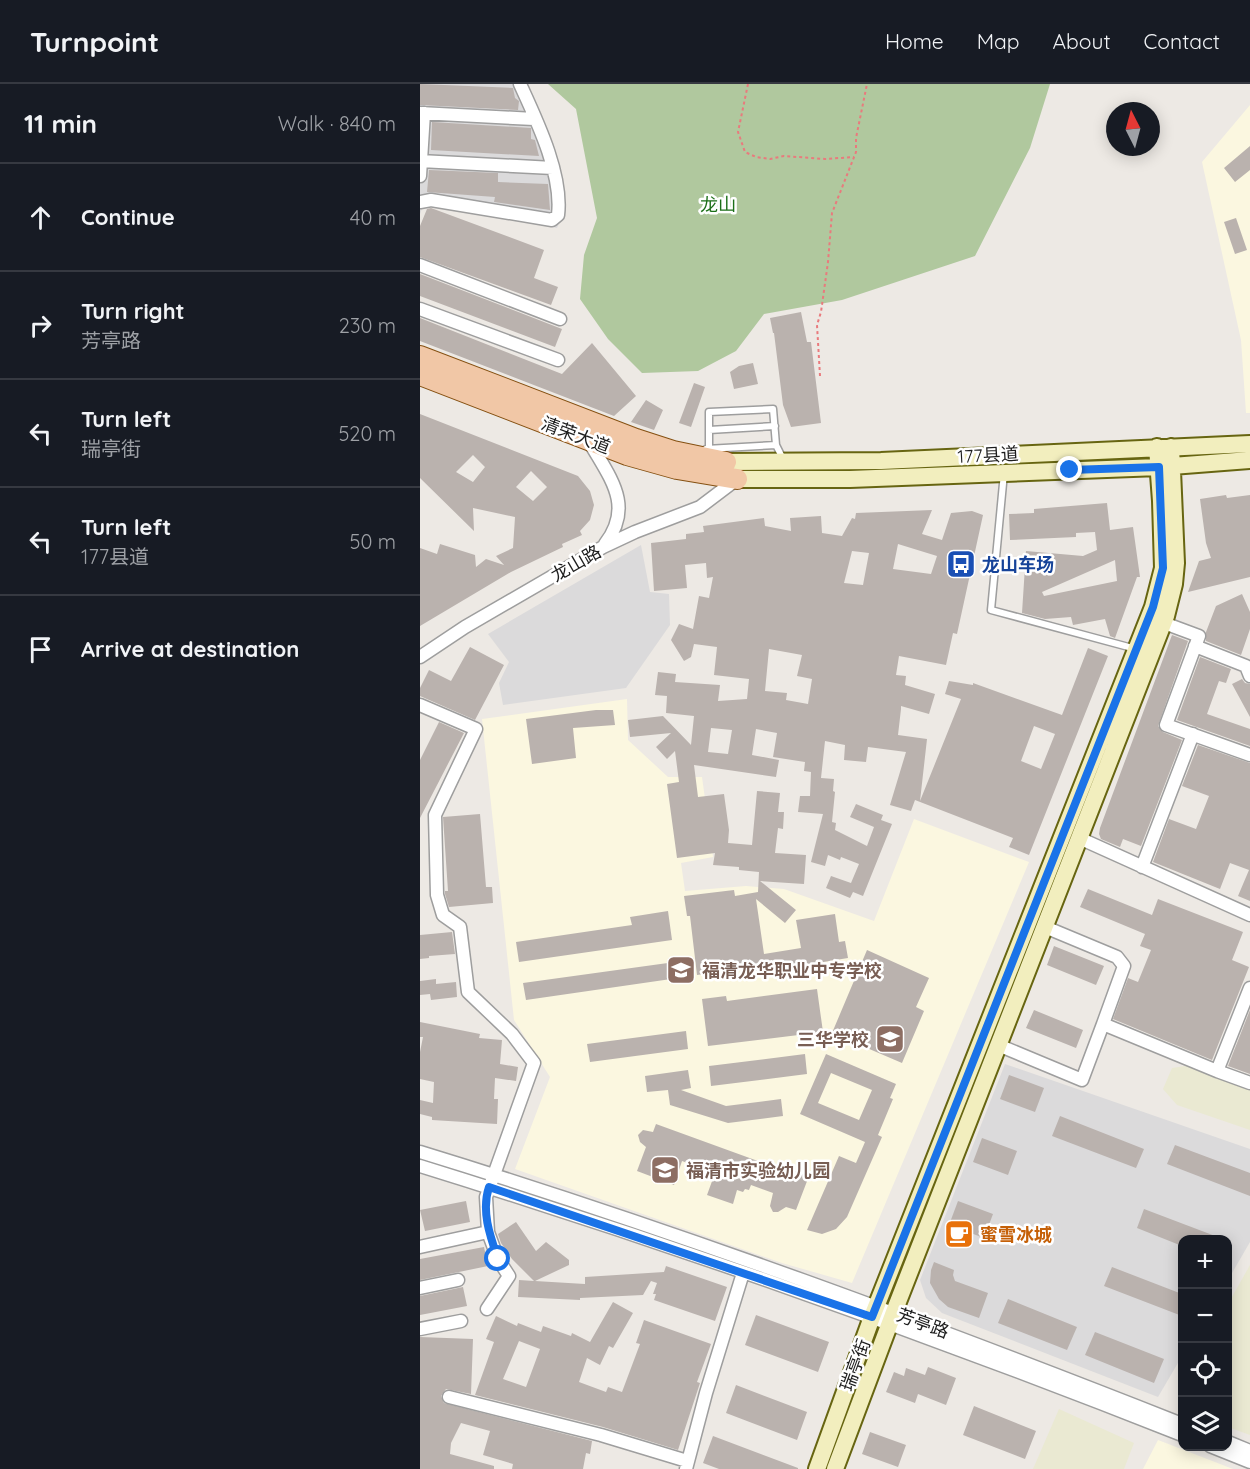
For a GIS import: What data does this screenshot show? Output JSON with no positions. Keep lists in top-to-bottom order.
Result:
{
  "streets": {
    "main road": ["清荣大道", "177县道", "瑞亭街"],
    "street": ["龙山路", "芳亭路"]
  },
  "crossings": [
    ["清荣大道", "177县道"],
    ["清荣大道", "龙山路"],
    ["177县道", "龙山路"],
    ["177县道", "瑞亭街"],
    ["芳亭路", "瑞亭街"]
  ],
  "parks": ["龙山"],
  "places": {
    "bus stop": ["龙山车场"],
    "school or university": ["福清龙华职业中专学校", "三华学校", "福清市实验幼儿园"],
    "cafe": ["蜜雪冰城"]
  },
  "north": "top",
  "page": {
    "header": "Turnpoint",
    "nav": [
      "Home",
      "Map",
      "About",
      "Contact"
    ],
    "heading": ["11 min", "Walk · 840 m"],
    "list": [
      ["Continue", "40 m"],
      ["Turn right", "芳亭路", "230 m"],
      ["Turn left", "瑞亭街", "520 m"],
      ["Turn left", "177县道", "50 m"],
      "Arrive at destination"
    ],
    "map_buttons": ["+", "−"]
  }
}
